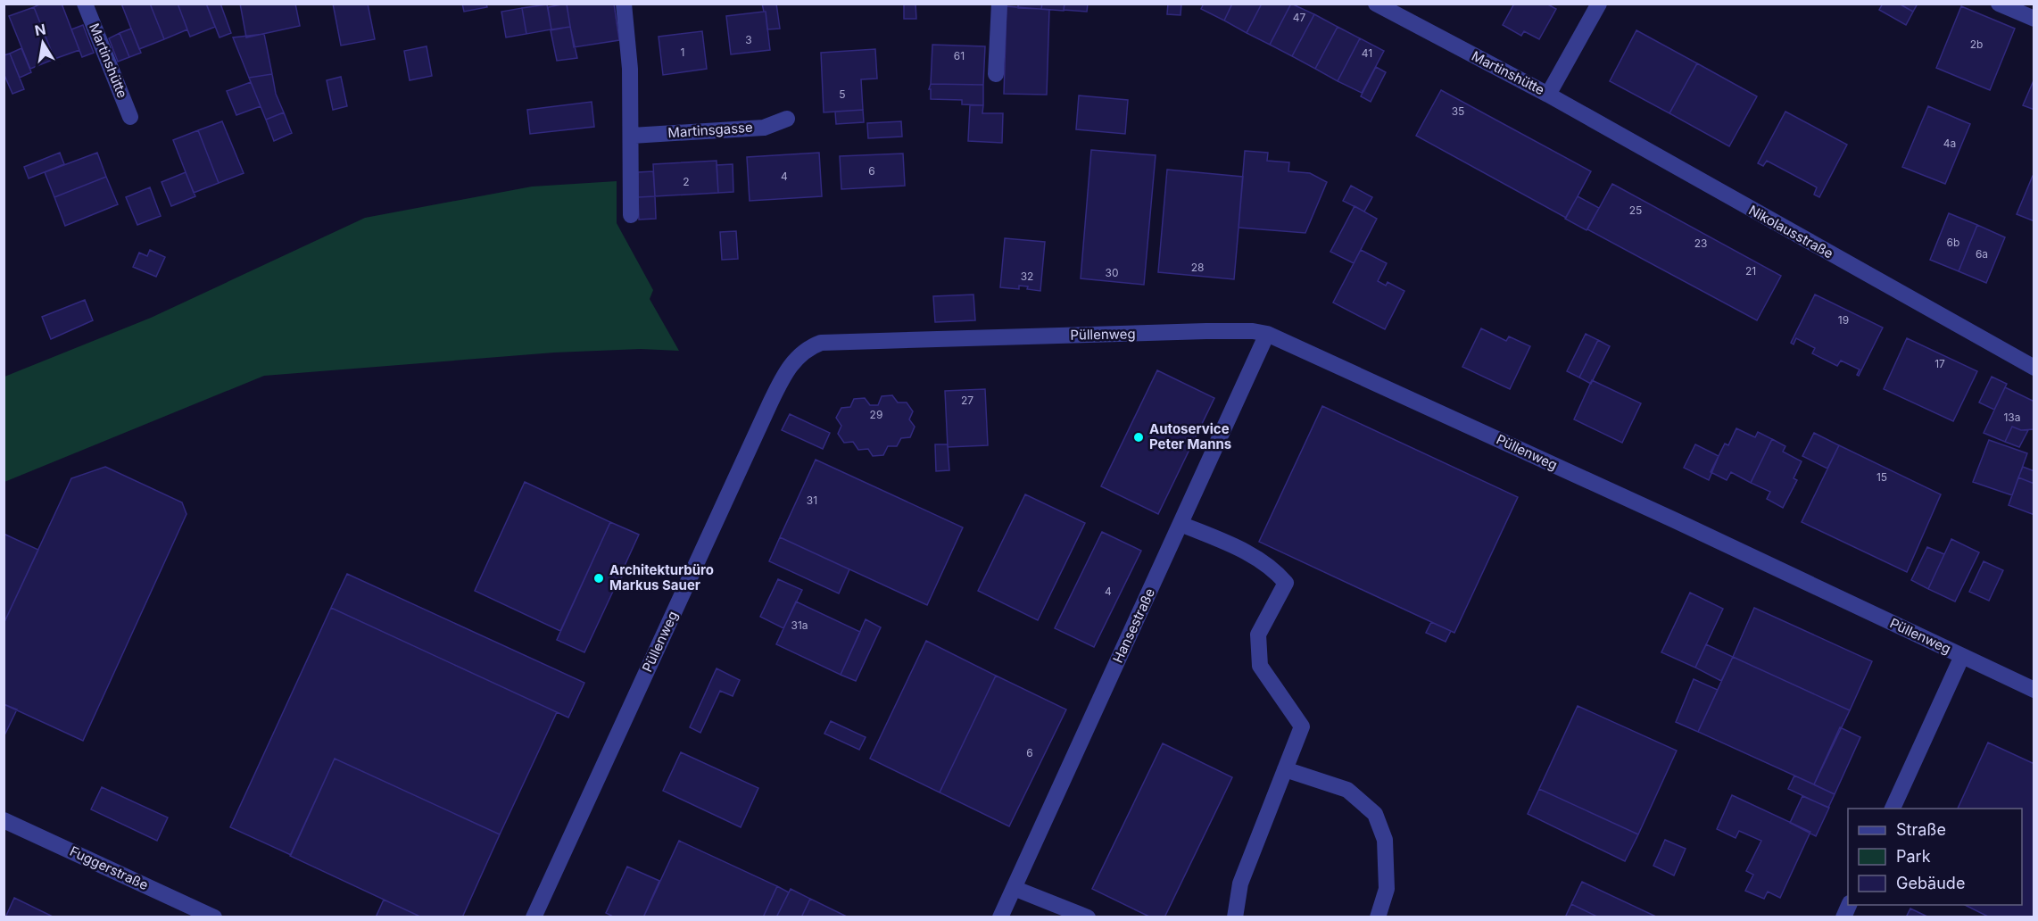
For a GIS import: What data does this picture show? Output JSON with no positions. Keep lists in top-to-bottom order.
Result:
{
  "streets": {
    "street": [
      "Martinshütte",
      "Martinsgasse",
      "Nikolausstraße",
      "Püllenweg",
      "Hansestraße",
      "Fuggerstraße"
    ]
  },
  "crossings": [
    ["Martinshütte", "Nikolausstraße"],
    ["Püllenweg", "Hansestraße"]
  ],
  "places": ["Autoservice Peter Manns", "Architekturbüro Markus Sauer"],
  "house_numbers": [
    "47",
    "3",
    "2b",
    "1",
    "41",
    "61",
    "5",
    "35",
    "4a",
    "6",
    "4",
    "2",
    "25",
    "6b",
    "23",
    "6a",
    "28",
    "21",
    "30",
    "32",
    "19",
    "17",
    "27",
    "29",
    "13a",
    "15",
    "31",
    "4",
    "31a",
    "6"
  ],
  "legend": ["Straße", "Park", "Gebäude"],
  "north": "top"
}
